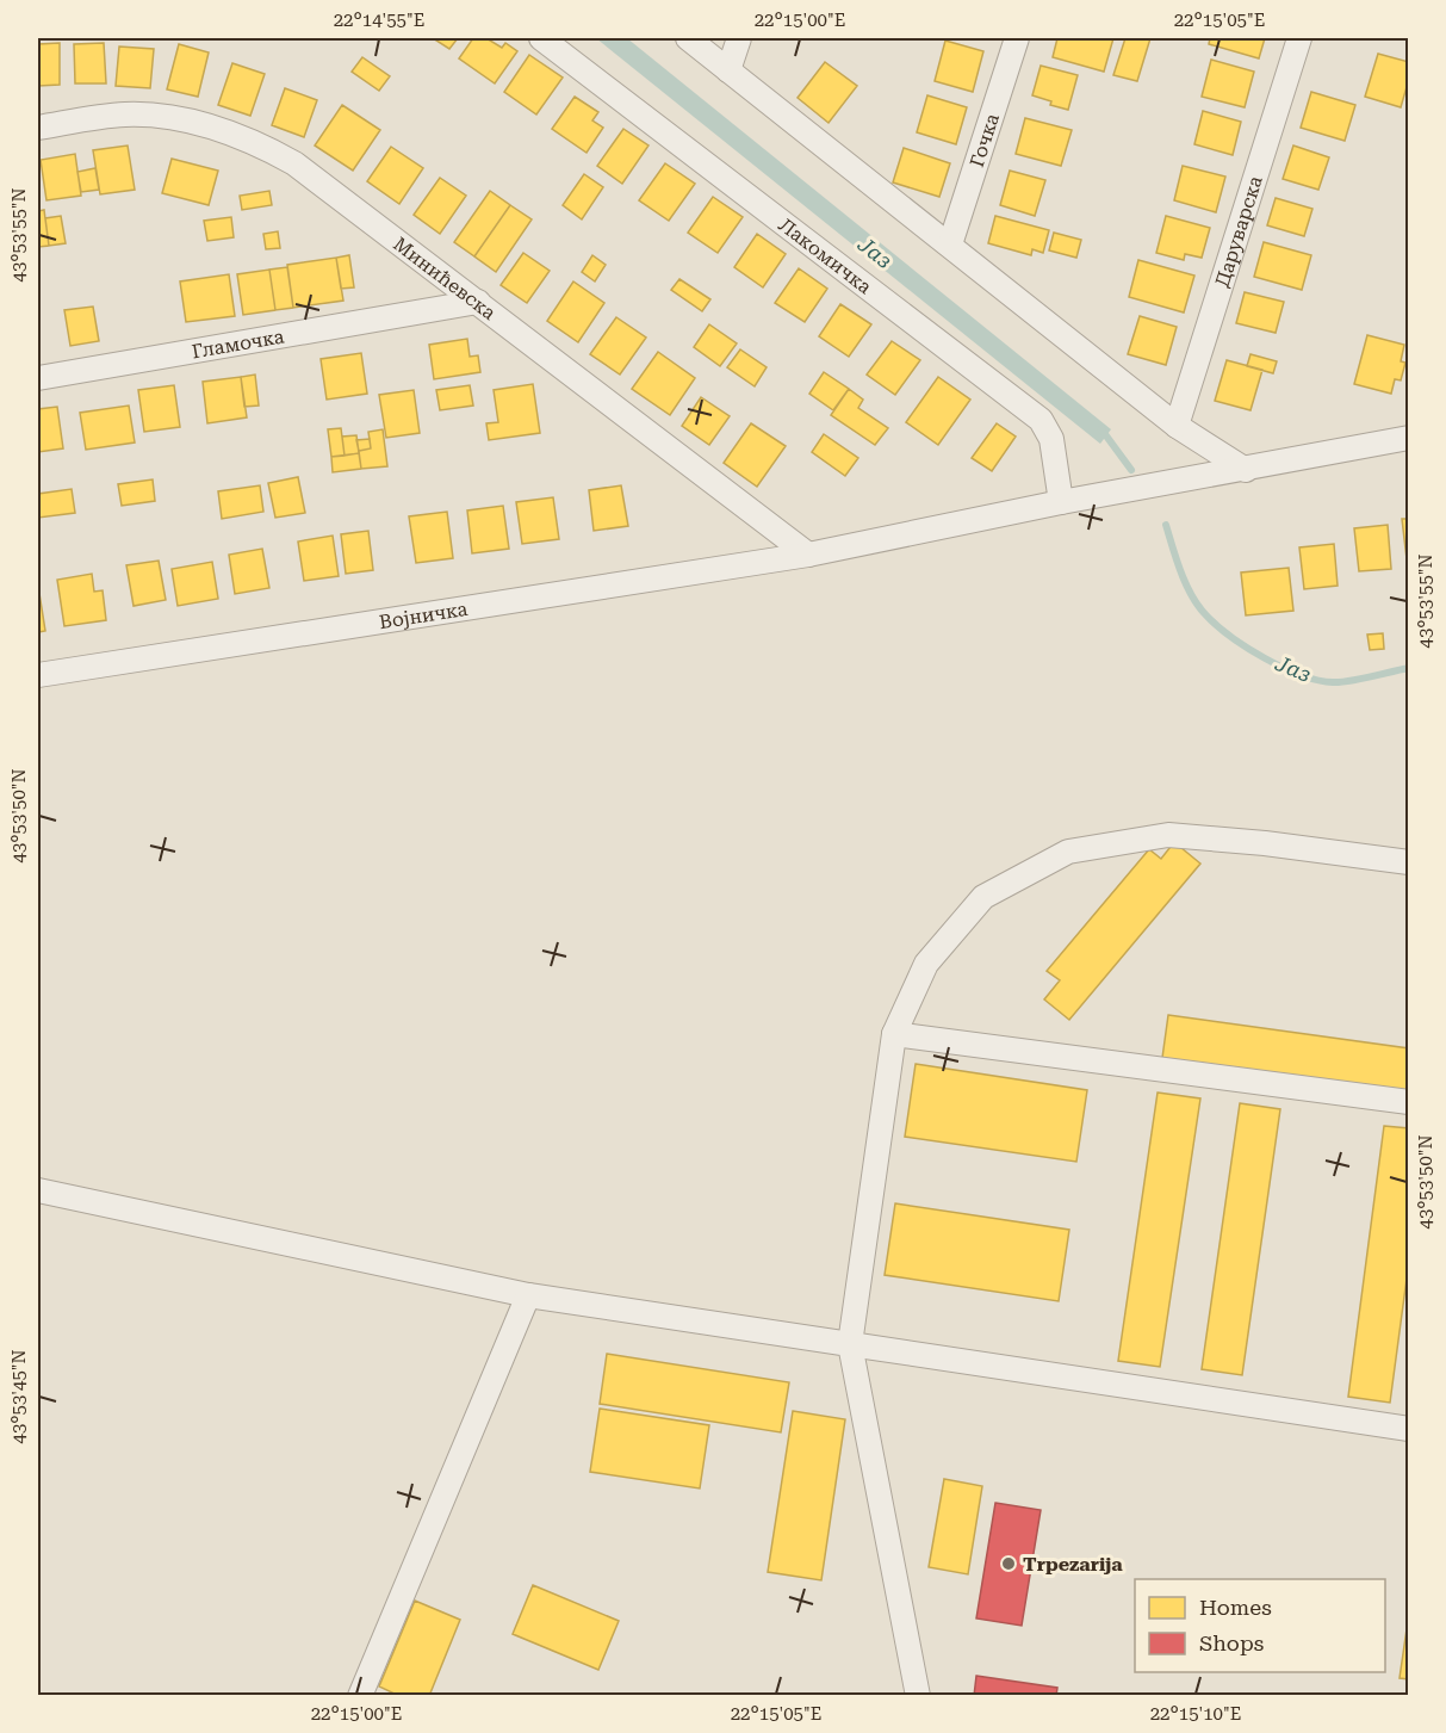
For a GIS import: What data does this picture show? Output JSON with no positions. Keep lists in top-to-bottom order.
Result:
{
  "streets": {
    "street": [
      "Гочка",
      "Даруварска",
      "Лакомичка",
      "Минићевска",
      "Гламочка",
      "Војничка"
    ]
  },
  "crossings": [
    ["Лакомичка", "Војничка"],
    ["Минићевска", "Гламочка"],
    ["Минићевска", "Војничка"]
  ],
  "water": ["Јаз"],
  "places": ["Trpezarija"],
  "legend": ["Homes", "Shops"],
  "coordinates": [
    "22°14'55\"E",
    "22°15'00\"E",
    "22°15'05\"E",
    "43°53'55\"N",
    "43°53'50\"N",
    "43°53'45\"N",
    "22°15'10\"E"
  ]
}
